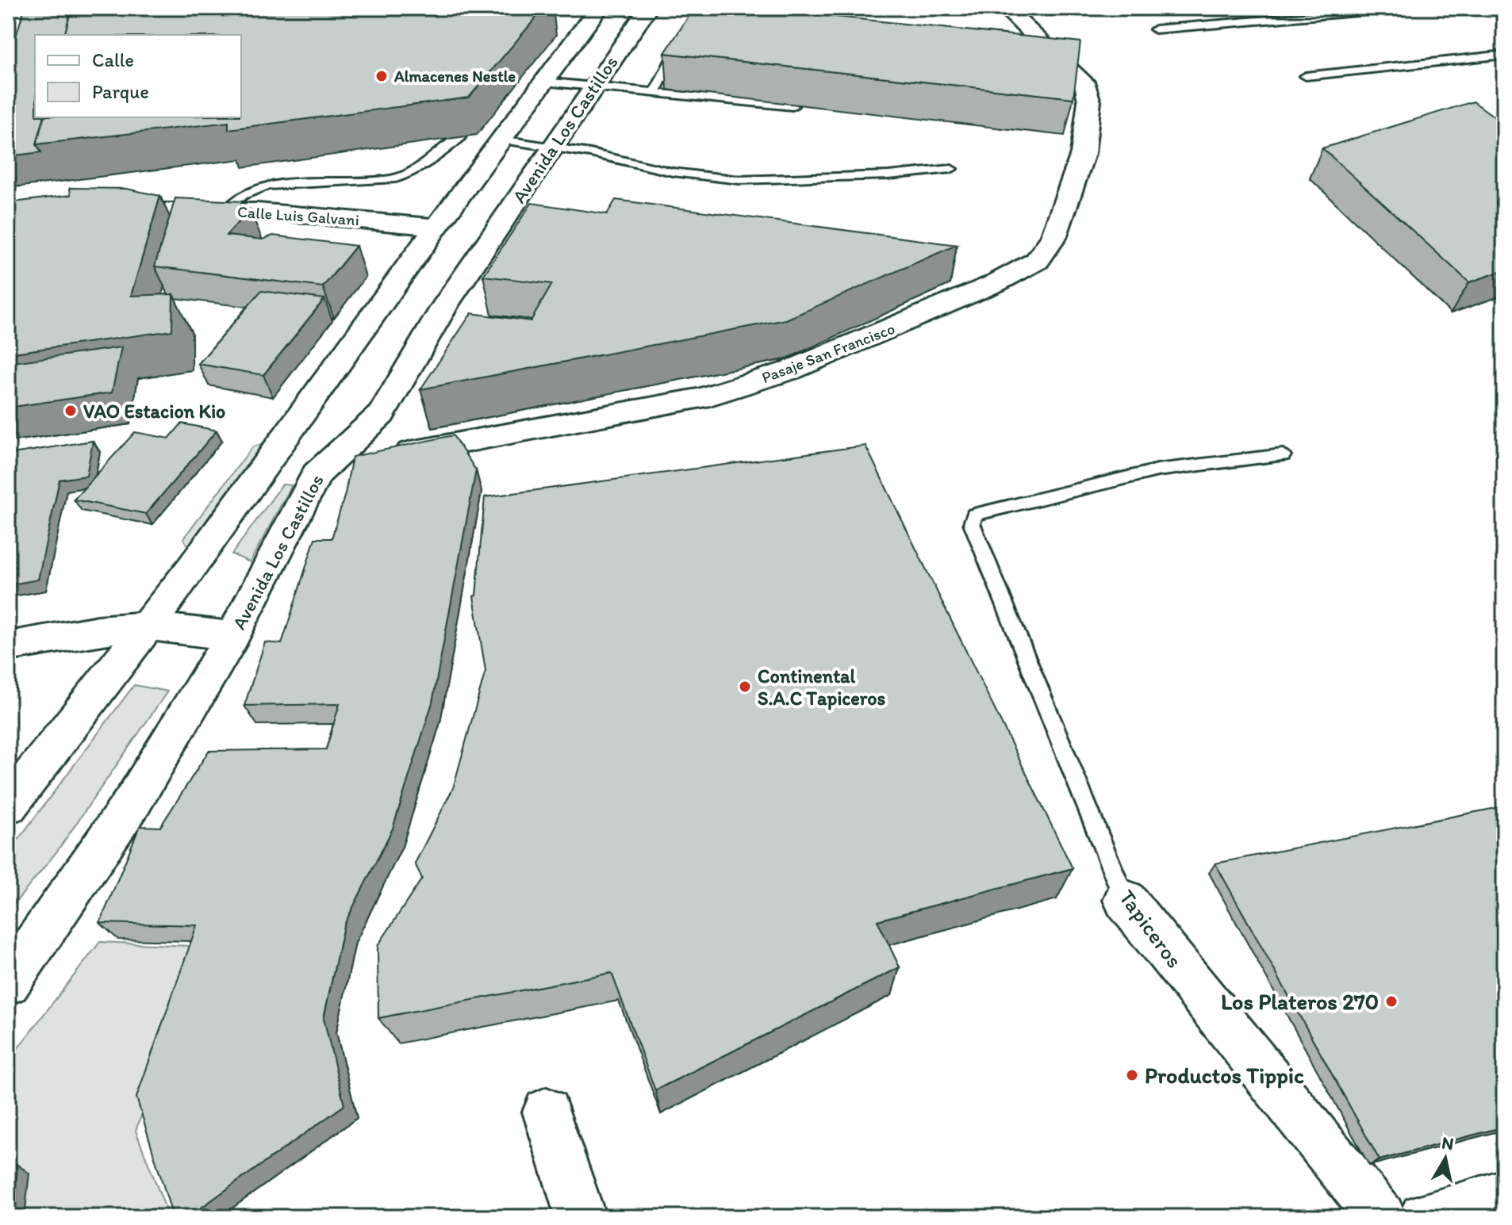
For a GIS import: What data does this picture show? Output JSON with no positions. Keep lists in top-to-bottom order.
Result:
{
  "streets": {
    "street": [
      "Avenida Los Castillos",
      "Calle Luis Galvani",
      "Pasaje San Francisco",
      "Tapiceros"
    ]
  },
  "crossings": [
    ["Avenida Los Castillos", "Calle Luis Galvani"],
    ["Avenida Los Castillos", "Pasaje San Francisco"]
  ],
  "places": [
    "Almacenes Nestle",
    "VAO Estacion Kio",
    "Continental S.A.C Tapiceros",
    "Los Plateros 270",
    "Productos Tippic"
  ],
  "legend": ["Calle", "Parque"],
  "north": "top"
}
